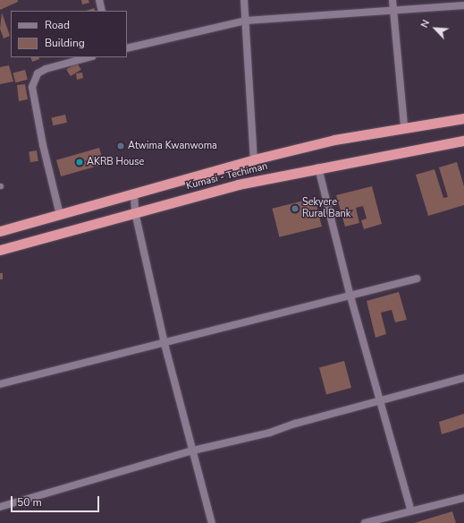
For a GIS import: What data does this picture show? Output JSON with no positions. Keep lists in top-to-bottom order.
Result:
{
  "streets": {
    "highway": ["Kumasi - Techiman"]
  },
  "places": ["Atwima Kwanwoma", "AKRB House", "Sekyere Rural Bank"],
  "legend": ["Road", "Building"],
  "scale_bar": "50 m",
  "north": "top left"
}
